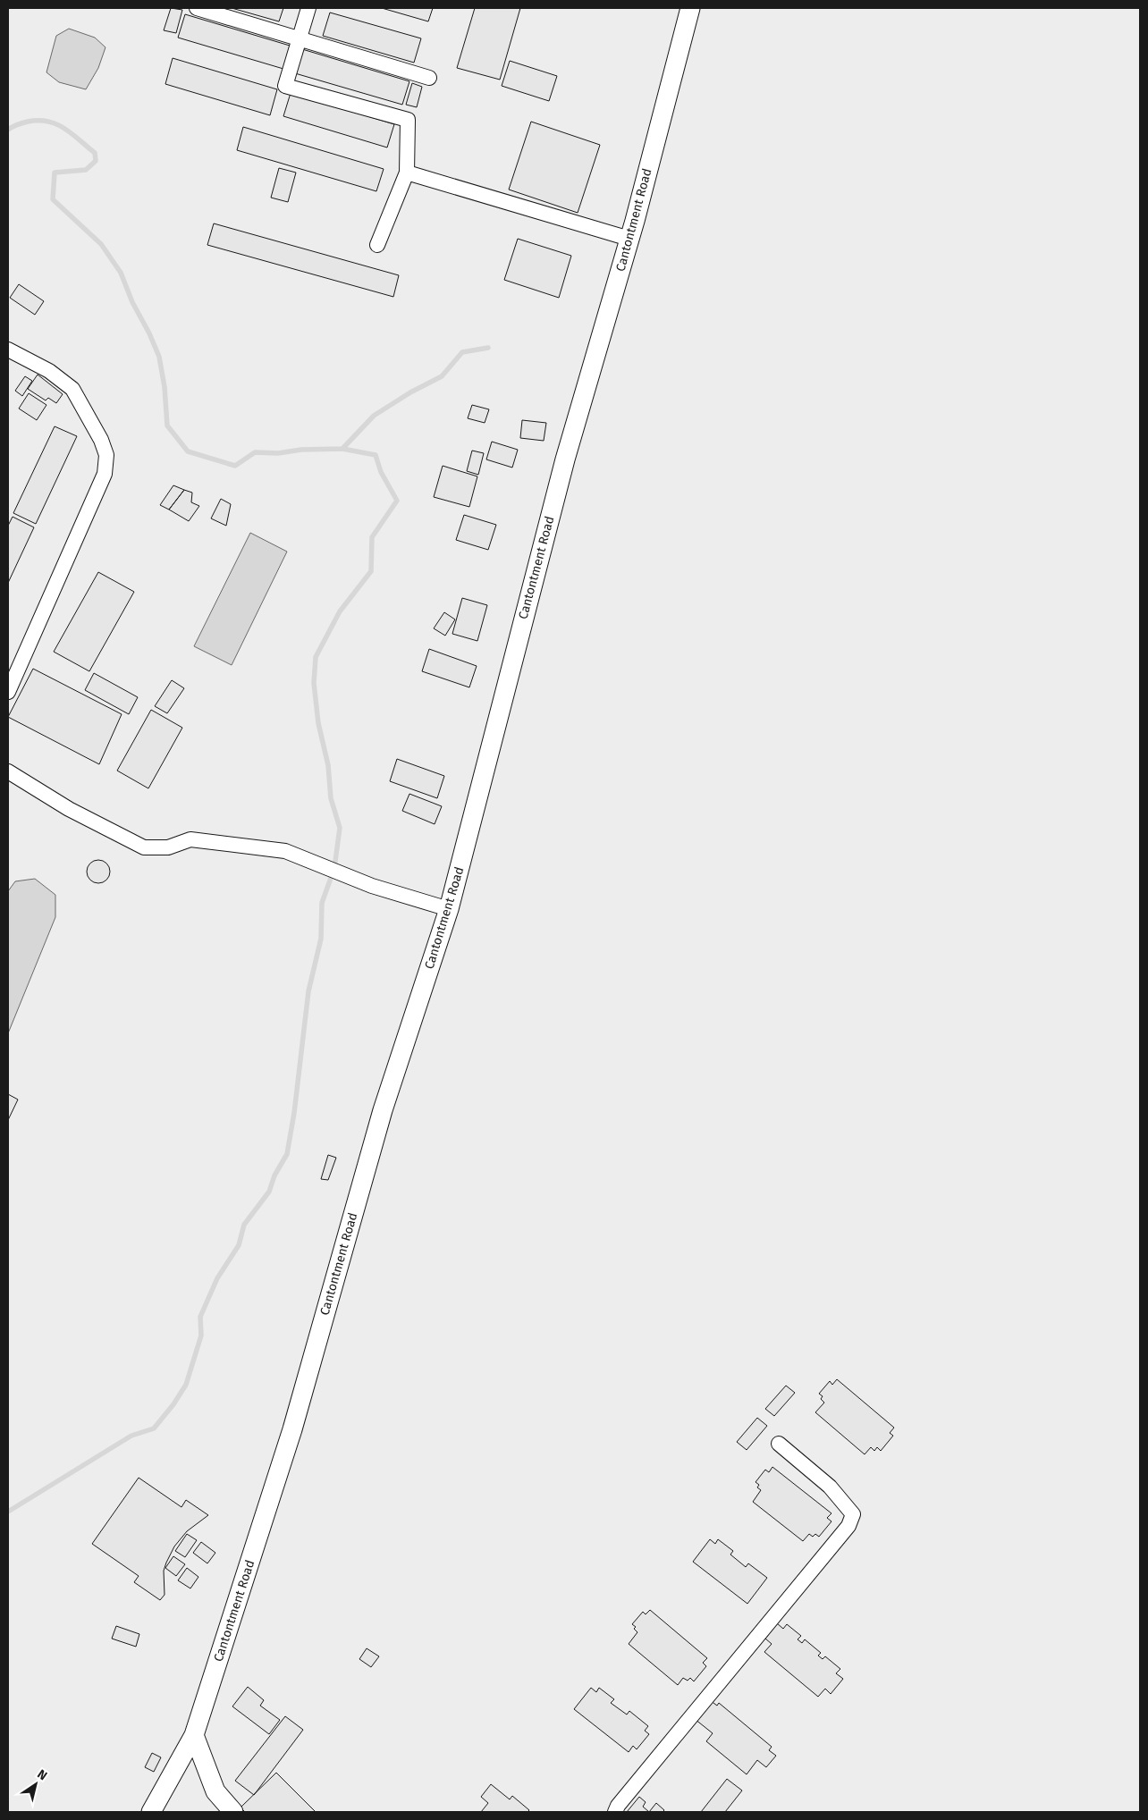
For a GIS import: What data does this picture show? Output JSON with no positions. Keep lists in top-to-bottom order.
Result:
{
  "streets": {
    "street": ["Cantontment Road"]
  },
  "north": "top right"
}
